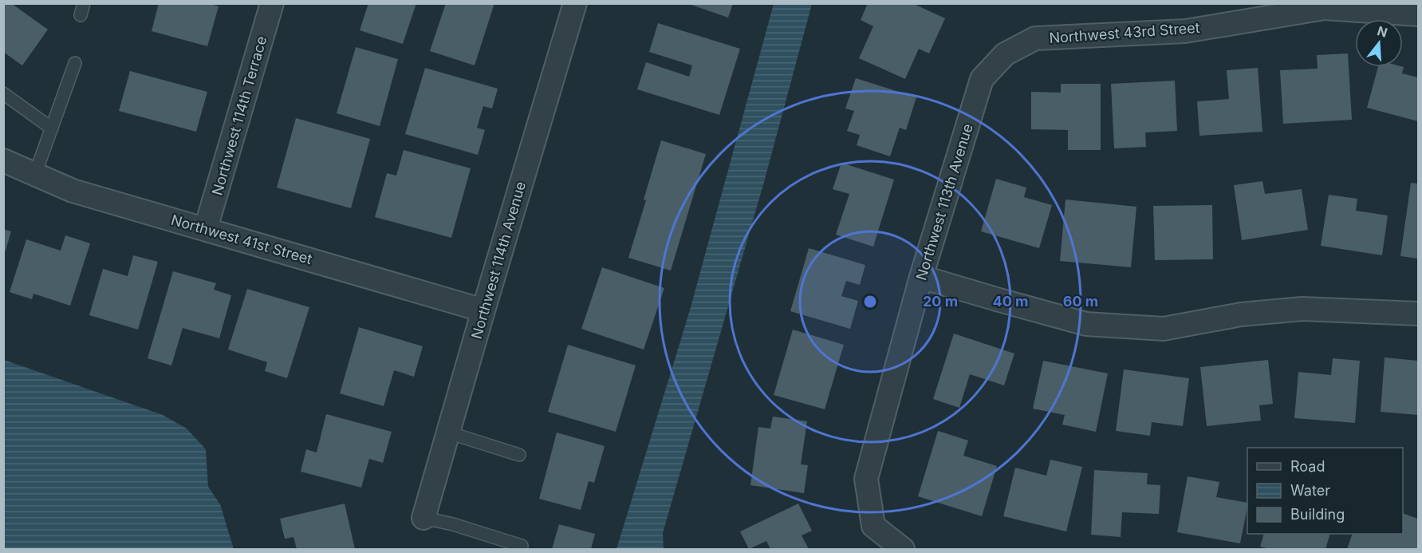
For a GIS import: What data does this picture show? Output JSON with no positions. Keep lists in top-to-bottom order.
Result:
{
  "streets": {
    "street": [
      "Northwest 43rd Street",
      "Northwest 114th Terrace",
      "Northwest 113th Avenue",
      "Northwest 41st Street",
      "Northwest 114th Avenue"
    ]
  },
  "crossings": [
    ["Northwest 43rd Street", "Northwest 113th Avenue"],
    ["Northwest 114th Terrace", "Northwest 41st Street"],
    ["Northwest 41st Street", "Northwest 114th Avenue"]
  ],
  "legend": ["Road", "Water", "Building"],
  "north": "top",
  "rings": ["20 m", "40 m", "60 m"]
}
